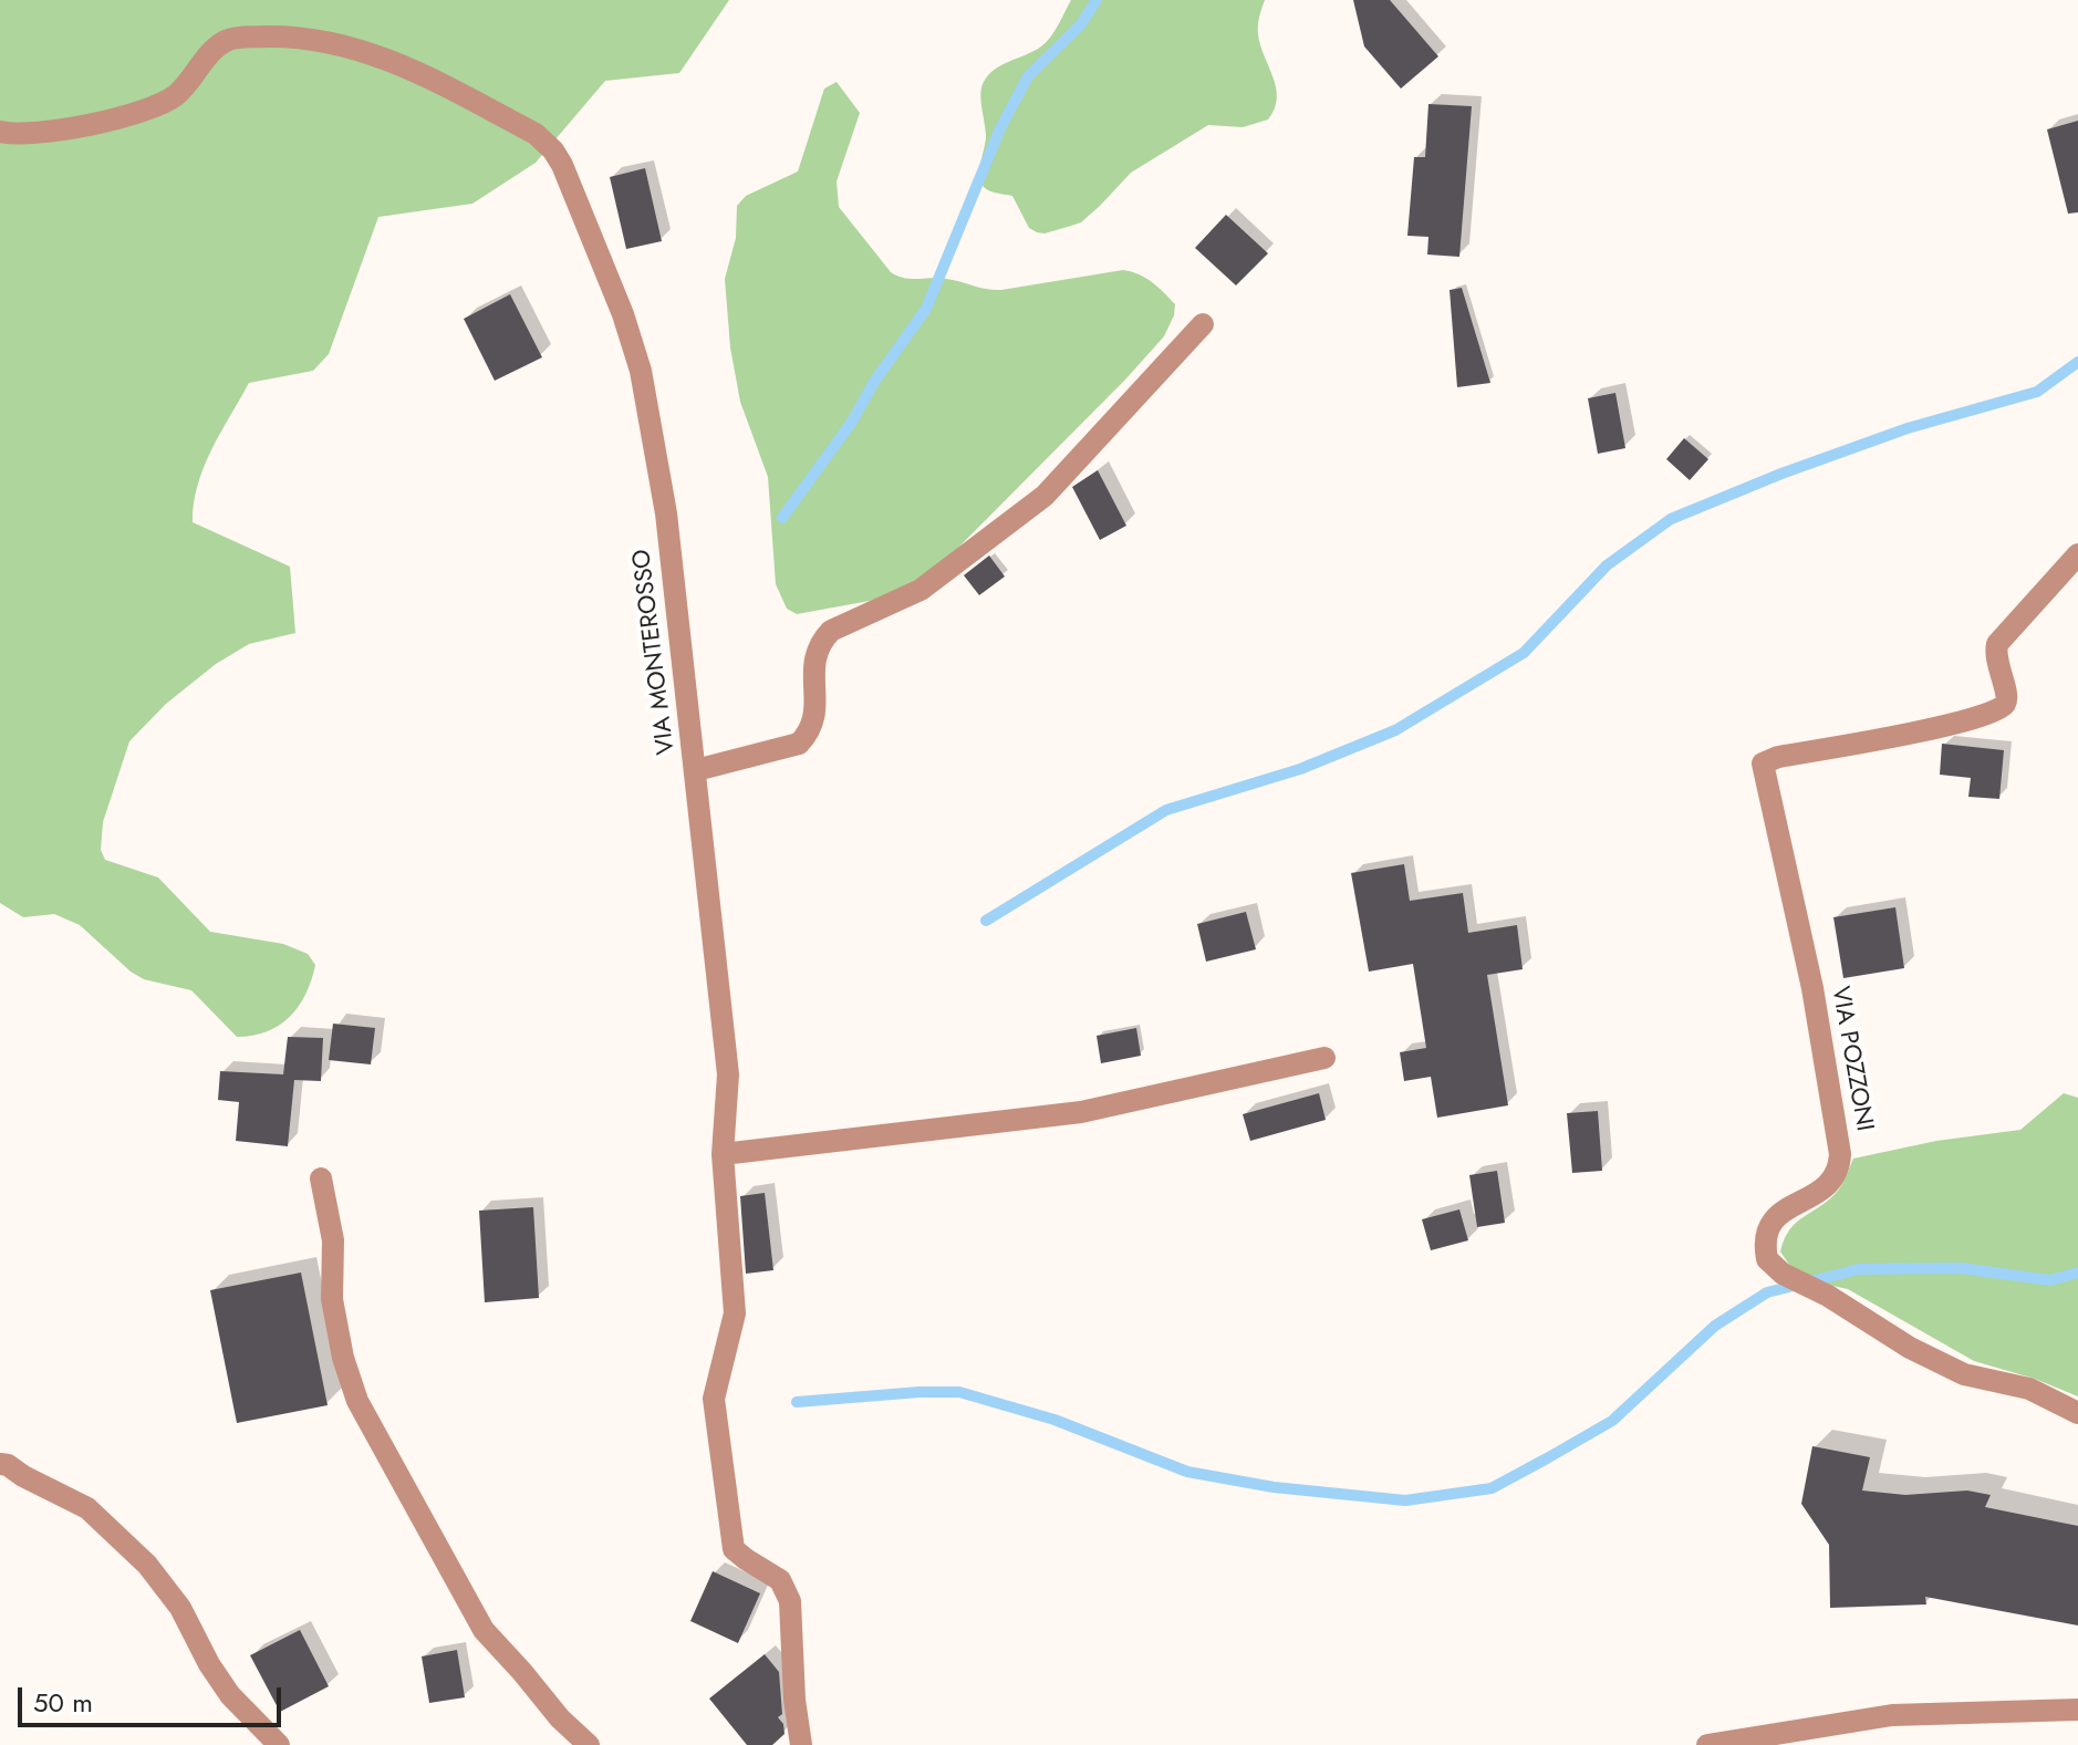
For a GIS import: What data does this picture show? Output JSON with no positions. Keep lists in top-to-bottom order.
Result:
{
  "streets": {
    "street": ["VIA MONTEROSSO", "VIA POZZONI"]
  },
  "scale_bar": "50 m"
}
